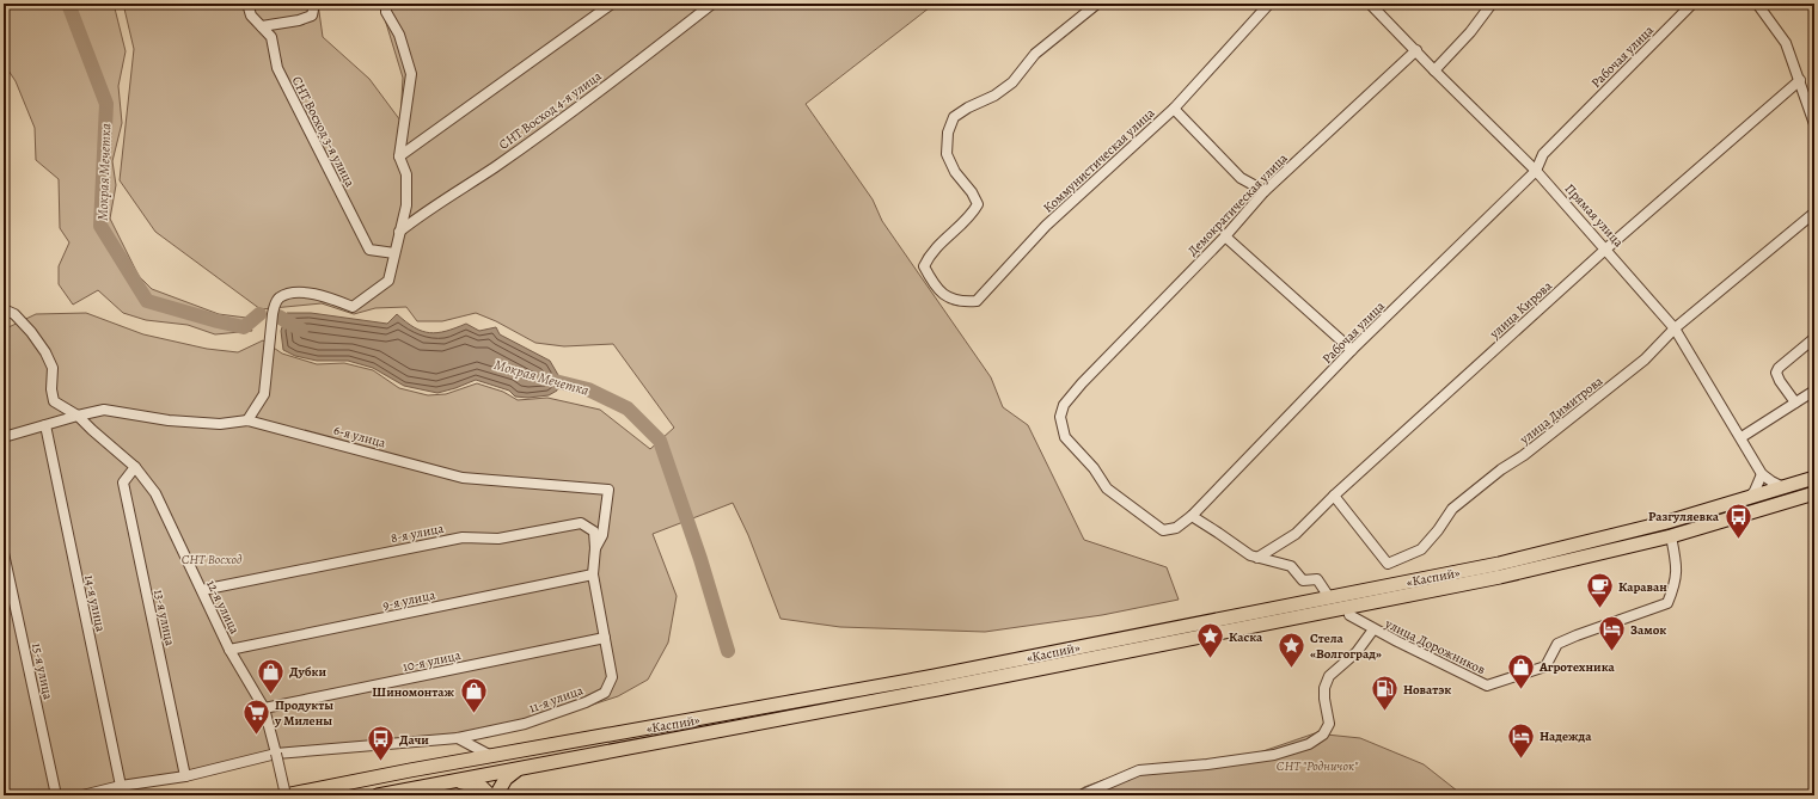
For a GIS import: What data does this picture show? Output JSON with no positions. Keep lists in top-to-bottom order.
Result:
{
  "streets": {
    "highway": ["«Каспий»"],
    "street": [
      "Рабочая улица",
      "СНТ Восход 4-я улица",
      "СНТ Восход 3-я улица",
      "Коммунистическая улица",
      "Демократическая улица",
      "Прямая улица",
      "улица Кирова",
      "улица Димитрова",
      "6-я улица",
      "8-я улица",
      "9-я улица",
      "14-я улица",
      "12-я улица",
      "13-я улица",
      "улица Дорожников",
      "10-я улица",
      "15-я улица",
      "11-я улица"
    ]
  },
  "crossings": [
    ["Рабочая улица", "Демократическая улица"],
    ["Рабочая улица", "Прямая улица"],
    ["Демократическая улица", "Прямая улица"],
    ["Прямая улица", "улица Кирова"],
    ["Прямая улица", "улица Димитрова"],
    ["улица Кирова", "улица Димитрова"],
    ["6-я улица", "8-я улица"],
    ["6-я улица", "14-я улица"],
    ["6-я улица", "12-я улица"],
    ["8-я улица", "9-я улица"],
    ["8-я улица", "12-я улица"],
    ["8-я улица", "11-я улица"],
    ["«Каспий»", "12-я улица"],
    ["«Каспий»", "улица Дорожников"],
    ["9-я улица", "12-я улица"],
    ["9-я улица", "11-я улица"],
    ["14-я улица", "11-я улица"],
    ["12-я улица", "13-я улица"],
    ["12-я улица", "10-я улица"],
    ["12-я улица", "11-я улица"],
    ["13-я улица", "11-я улица"],
    ["10-я улица", "11-я улица"]
  ],
  "water": ["Мокрая Мечетка"],
  "parks": ["СНТ Восход", "СНТ \"Родничок\""],
  "places": {
    "bus stop": ["Разгуляевка", "Дачи"],
    "cafe": ["Караван"],
    "hotel": ["Замок", "Надежда"],
    "place": ["Каска", "Стела «Волгоград»"],
    "shop": ["Агротехника", "Дубки", "Шиномонтаж"],
    "fuel station": ["Новатэк"],
    "supermarket": ["Продукты у Милены"]
  }
}
